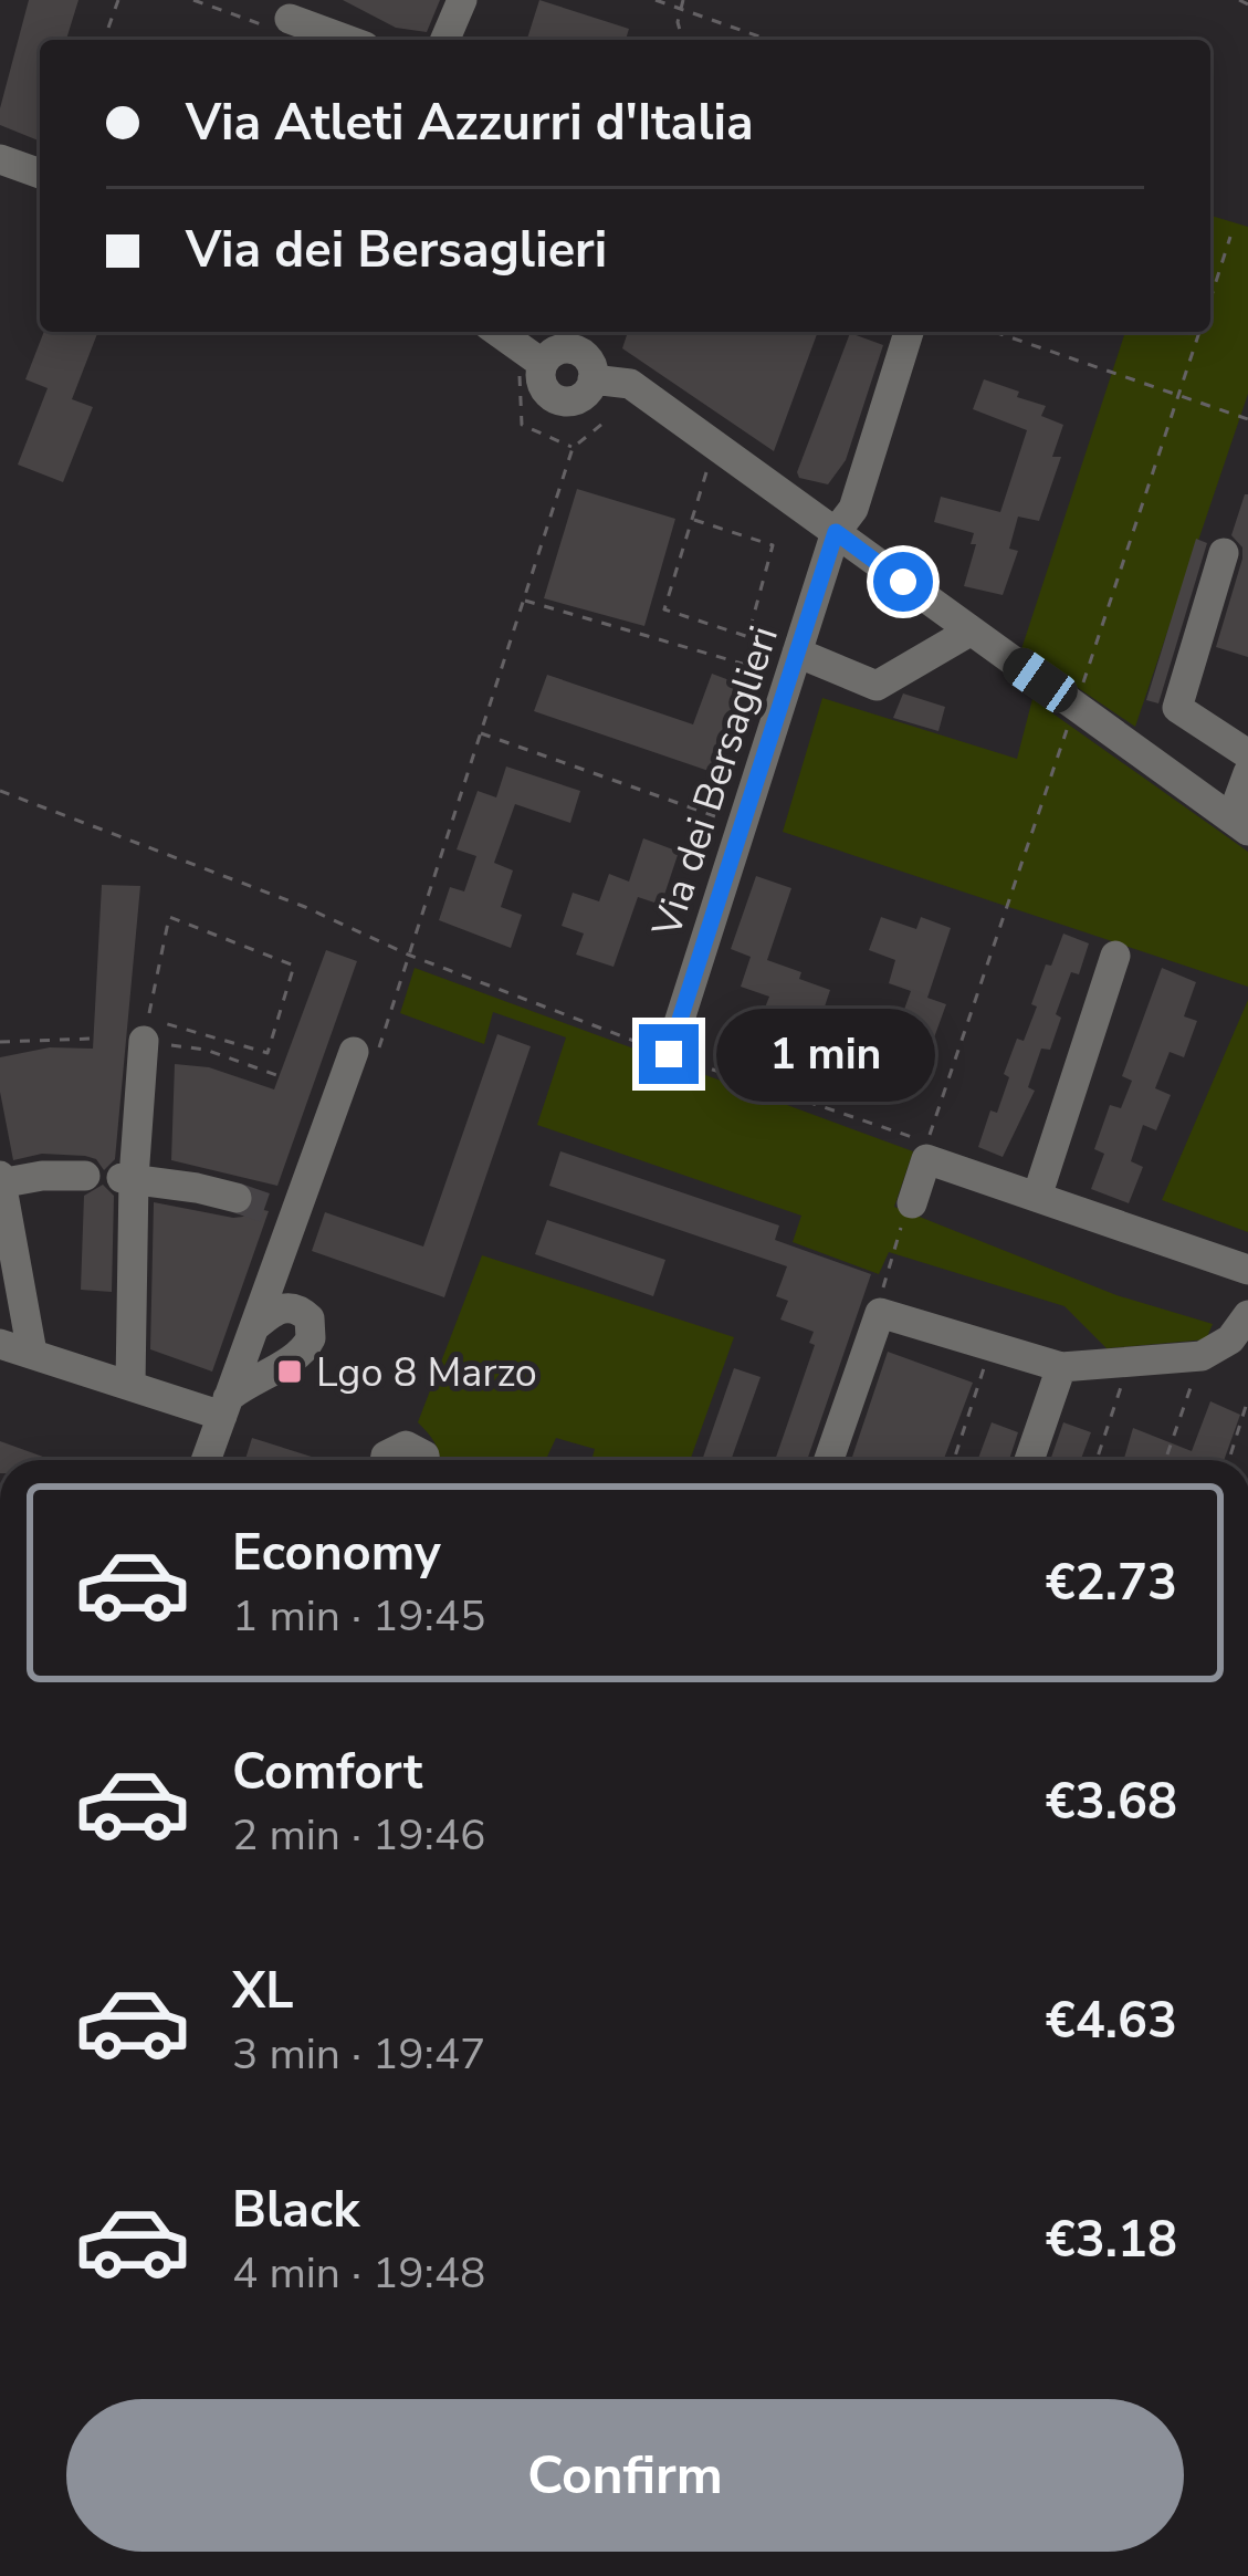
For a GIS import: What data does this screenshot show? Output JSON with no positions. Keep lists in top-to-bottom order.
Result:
{
  "streets": {
    "street": ["Via dei Bersaglieri"]
  },
  "places": {
    "transit": ["Lgo 8 Marzo"]
  },
  "page": {
    "banner": ["Via Atleti Azzurri d'Italia", "Via dei Bersaglieri"],
    "bubble": "1 min",
    "list": [
      {
        "name": "Economy",
        "note": "1 min · 19:45",
        "value": "€2.73"
      },
      {
        "name": "Comfort",
        "note": "2 min · 19:46",
        "value": "€3.68"
      },
      {
        "name": "XL",
        "note": "3 min · 19:47",
        "value": "€4.63"
      },
      {
        "name": "Black",
        "note": "4 min · 19:48",
        "value": "€3.18"
      }
    ],
    "buttons": "Confirm"
  }
}
